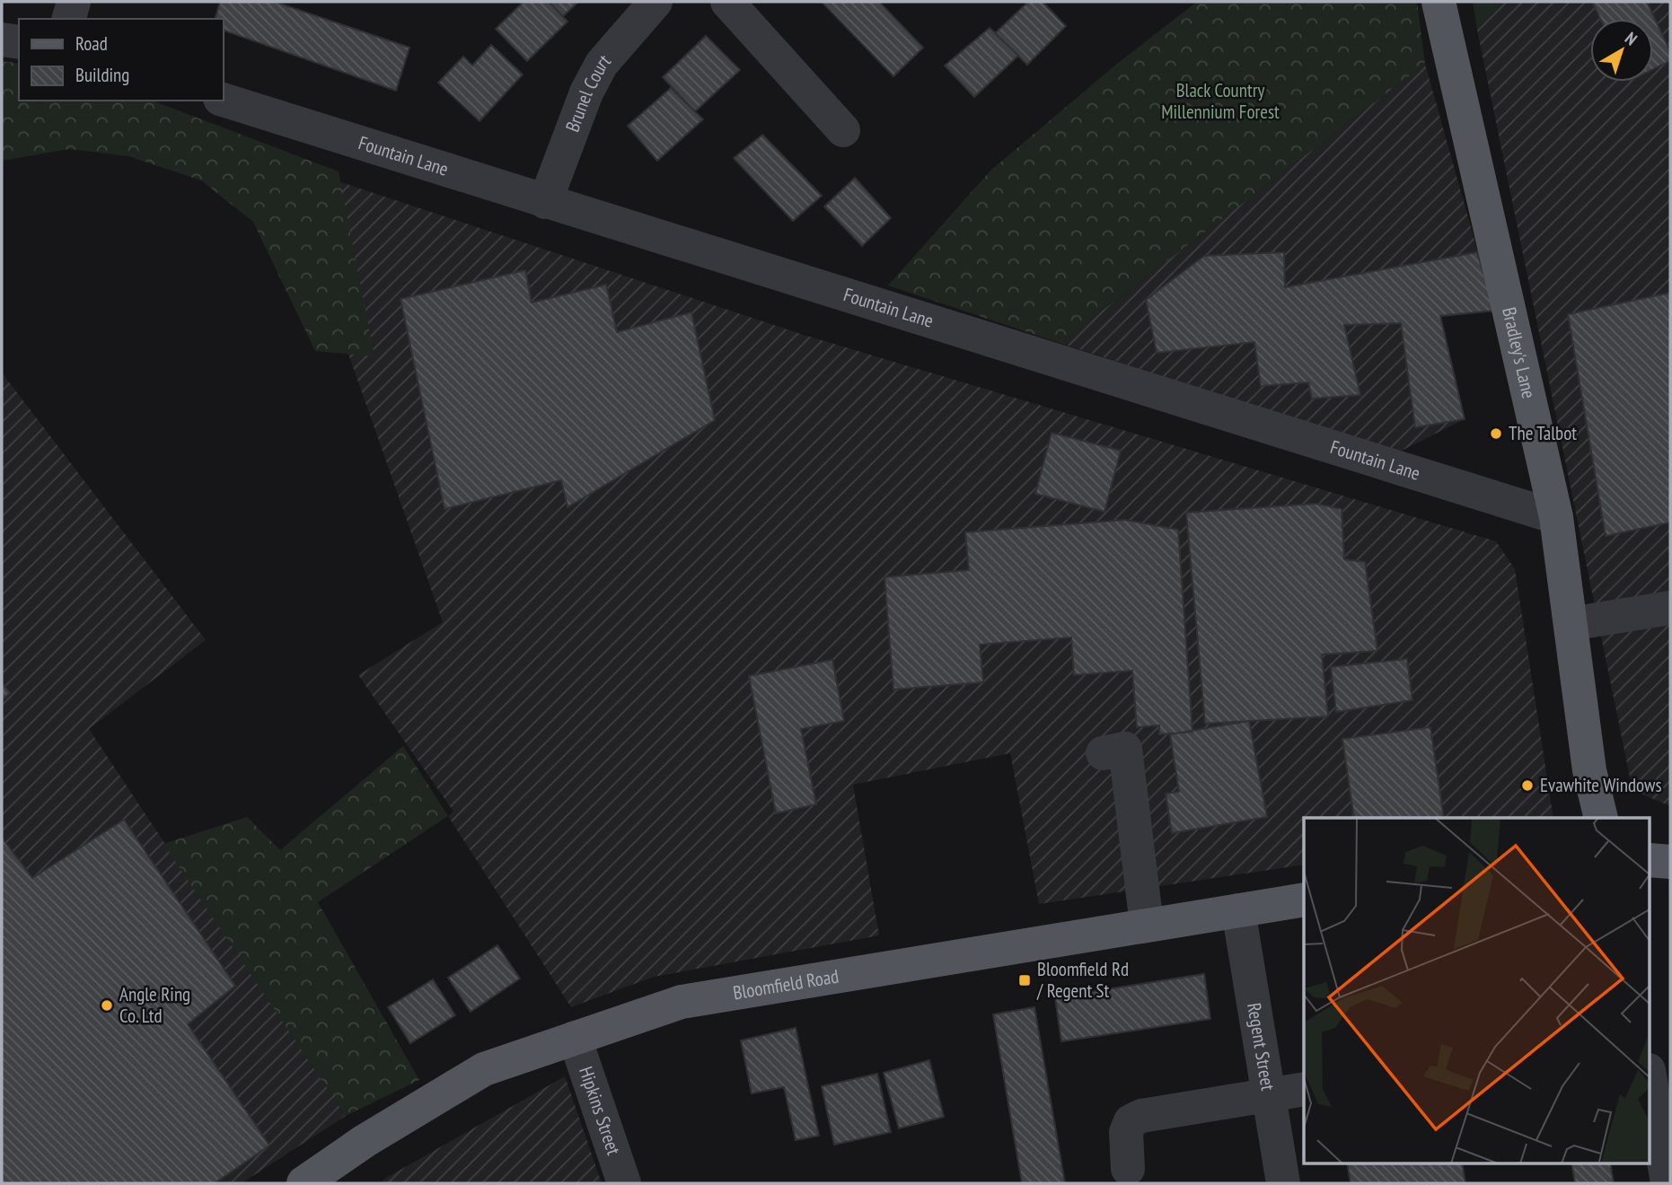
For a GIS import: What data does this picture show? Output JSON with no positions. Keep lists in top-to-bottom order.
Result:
{
  "streets": {
    "main road": ["Bradley's Lane", "Bloomfield Road"],
    "street": [
      "Brunel Court",
      "Fountain Lane",
      "Regent Street",
      "Hipkins Street"
    ]
  },
  "crossings": [
    ["Brunel Court", "Fountain Lane"],
    ["Fountain Lane", "Bradley's Lane"],
    ["Bloomfield Road", "Regent Street"],
    ["Bloomfield Road", "Hipkins Street"]
  ],
  "parks": ["Black Country Millennium Forest"],
  "places": {
    "other": ["The Talbot", "Evawhite Windows", "Angle Ring Co. Ltd"],
    "transit": ["Bloomfield Rd / Regent St"]
  },
  "legend": ["Road", "Building"],
  "north": "top right"
}
